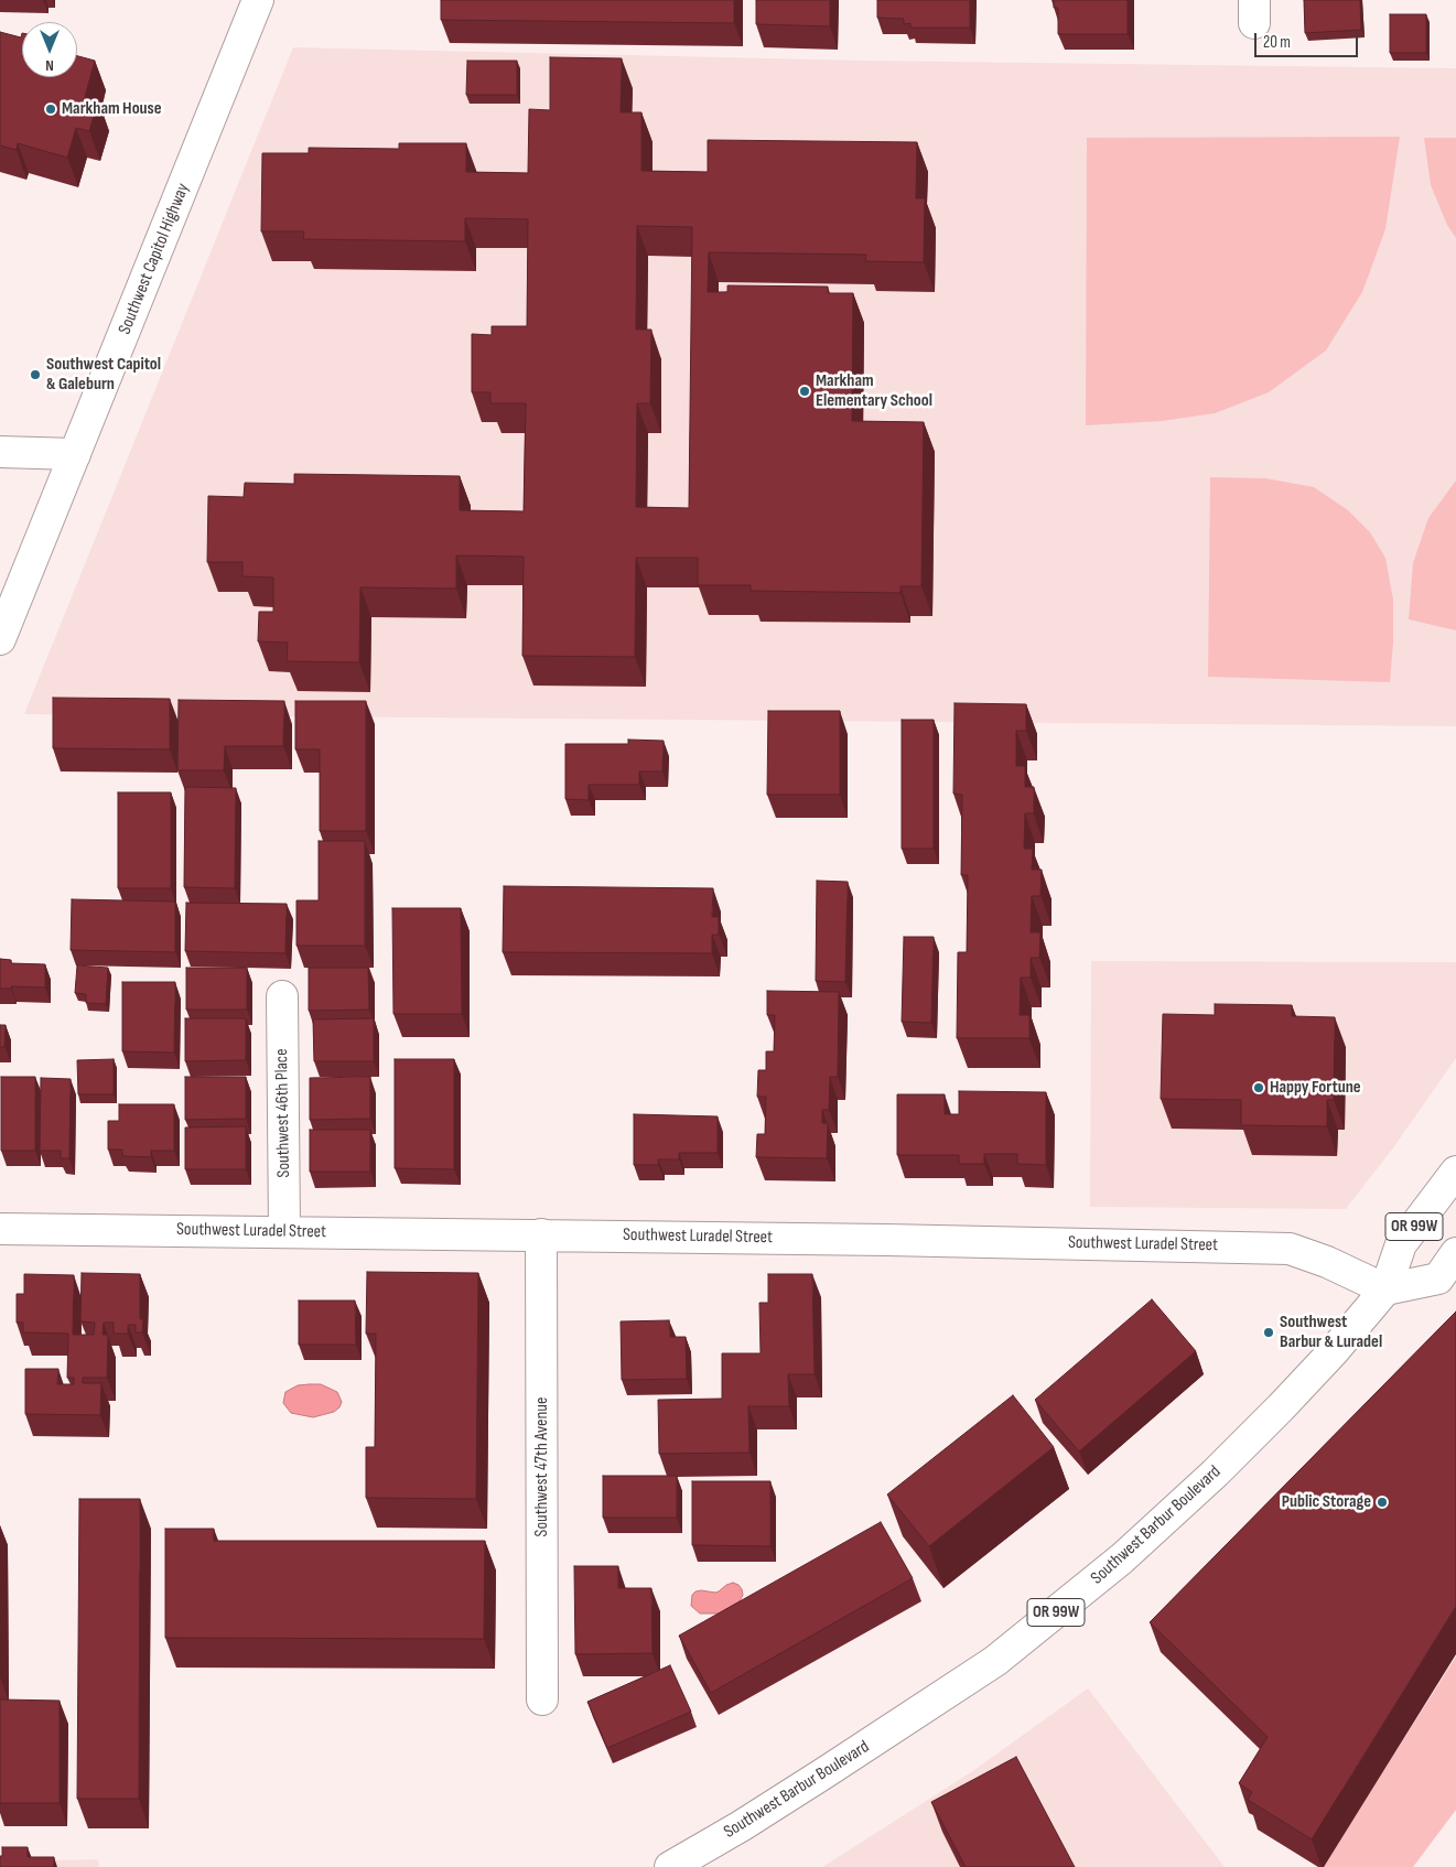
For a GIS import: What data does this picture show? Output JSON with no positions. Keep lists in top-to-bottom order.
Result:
{
  "streets": {
    "street": [
      "Southwest Capitol Highway",
      "Southwest 46th Place",
      "OR 99W",
      "Southwest Luradel Street",
      "Southwest 47th Avenue",
      "Southwest Barbur Boulevard"
    ]
  },
  "crossings": [
    ["Southwest 46th Place", "Southwest Luradel Street"],
    ["OR 99W", "Southwest Luradel Street"],
    ["OR 99W", "Southwest Barbur Boulevard"],
    ["Southwest Luradel Street", "Southwest 47th Avenue"],
    ["Southwest Luradel Street", "Southwest Barbur Boulevard"]
  ],
  "places": [
    "Markham House",
    "Southwest Capitol & Galeburn",
    "Markham Elementary School",
    "Happy Fortune",
    "Southwest Barbur & Luradel",
    "Public Storage"
  ],
  "scale_bar": "20 m",
  "north": "bottom"
}
